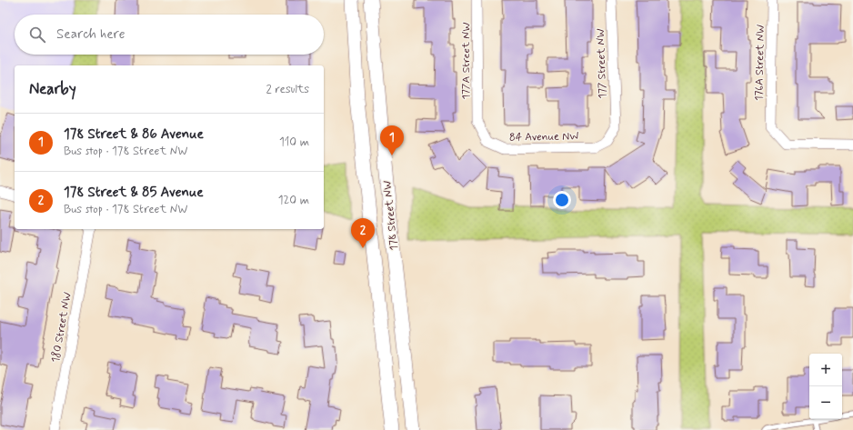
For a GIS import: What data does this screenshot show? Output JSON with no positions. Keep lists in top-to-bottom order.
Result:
{
  "streets": {
    "main road": ["178 Street NW"],
    "street": [
      "177A Street NW",
      "176A Street NW",
      "177 Street NW",
      "84 Avenue NW",
      "180 Street NW"
    ]
  },
  "crossings": [
    ["177A Street NW", "84 Avenue NW"],
    ["177 Street NW", "84 Avenue NW"]
  ],
  "page": {
    "search": "Search here",
    "heading": ["Nearby", "2 results"],
    "list": [
      {
        "mark": "1",
        "name": "178 Street & 86 Avenue",
        "note": "Bus stop · 178 Street NW",
        "value": "110 m"
      },
      {
        "mark": "2",
        "name": "178 Street & 85 Avenue",
        "note": "Bus stop · 178 Street NW",
        "value": "120 m"
      }
    ],
    "pins": ["1", "2"],
    "map_buttons": ["+", "−"]
  }
}
